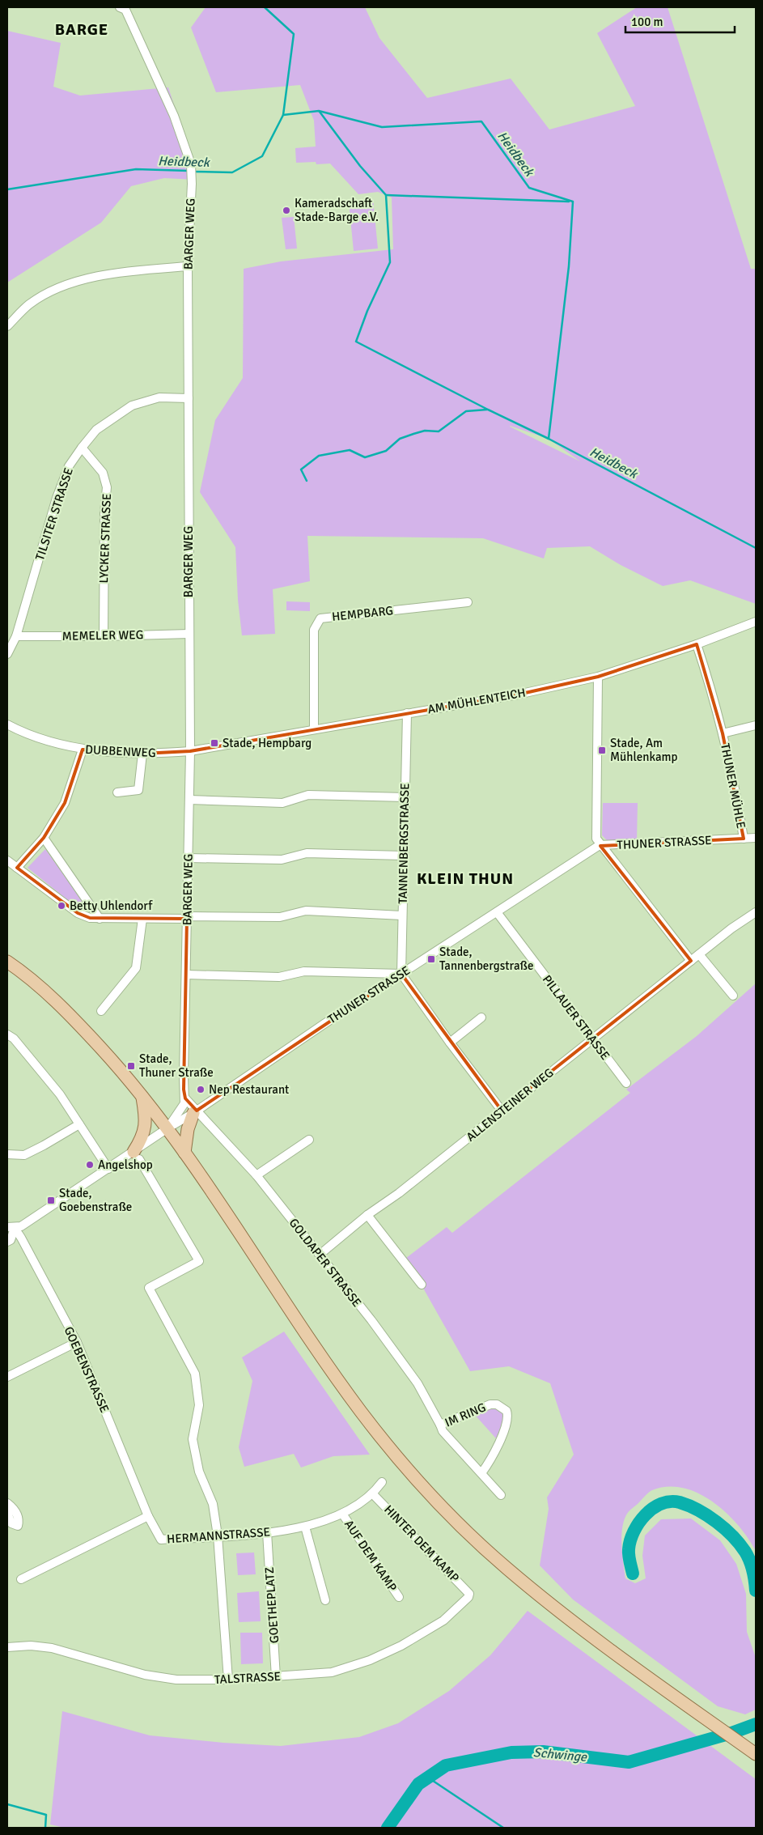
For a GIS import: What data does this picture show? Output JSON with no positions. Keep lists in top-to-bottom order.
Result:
{
  "streets": {
    "street": [
      "BARGER WEG",
      "TILSITER STRASSE",
      "LYCKER STRASSE",
      "HEMPBARG",
      "MEMELER WEG",
      "AM MÜHLENTEICH",
      "DUBBENWEG",
      "THUNER MÜHLE",
      "THUNER STRASSE",
      "TANNENBERGSTRASSE",
      "PILLAUER STRASSE",
      "ALLENSTEINER WEG",
      "GOLDAPER STRASSE",
      "GOEBENSTRASSE",
      "IM RING",
      "HERMANNSTRASSE",
      "HINTER DEM KAMP",
      "AUF DEM KAMP",
      "GOETHEPLATZ",
      "TALSTRASSE"
    ]
  },
  "crossings": [
    ["BARGER WEG", "TILSITER STRASSE"],
    ["BARGER WEG", "MEMELER WEG"],
    ["BARGER WEG", "AM MÜHLENTEICH"],
    ["BARGER WEG", "DUBBENWEG"],
    ["BARGER WEG", "GOLDAPER STRASSE"],
    ["TILSITER STRASSE", "LYCKER STRASSE"],
    ["TILSITER STRASSE", "MEMELER WEG"],
    ["LYCKER STRASSE", "MEMELER WEG"],
    ["HEMPBARG", "AM MÜHLENTEICH"],
    ["AM MÜHLENTEICH", "DUBBENWEG"],
    ["AM MÜHLENTEICH", "THUNER MÜHLE"],
    ["AM MÜHLENTEICH", "TANNENBERGSTRASSE"],
    ["THUNER MÜHLE", "THUNER STRASSE"],
    ["THUNER STRASSE", "TANNENBERGSTRASSE"],
    ["THUNER STRASSE", "PILLAUER STRASSE"],
    ["THUNER STRASSE", "GOLDAPER STRASSE"],
    ["THUNER STRASSE", "GOEBENSTRASSE"],
    ["PILLAUER STRASSE", "ALLENSTEINER WEG"],
    ["ALLENSTEINER WEG", "GOLDAPER STRASSE"],
    ["GOLDAPER STRASSE", "IM RING"],
    ["GOEBENSTRASSE", "HERMANNSTRASSE"],
    ["HERMANNSTRASSE", "HINTER DEM KAMP"],
    ["HERMANNSTRASSE", "AUF DEM KAMP"],
    ["HERMANNSTRASSE", "GOETHEPLATZ"],
    ["HINTER DEM KAMP", "TALSTRASSE"],
    ["GOETHEPLATZ", "TALSTRASSE"]
  ],
  "districts": ["BARGE", "KLEIN THUN"],
  "water": ["Heidbeck", "Schwinge"],
  "places": {
    "other": [
      "Kameradschaft Stade-Barge e.V.",
      "Betty Uhlendorf",
      "Nep Restaurant",
      "Angelshop"
    ],
    "transit": [
      "Stade, Hempbarg",
      "Stade, Am Mühlenkamp",
      "Stade, Tannenbergstraße",
      "Stade, Thuner Straße",
      "Stade, Goebenstraße"
    ]
  },
  "scale_bar": "100 m"
}
